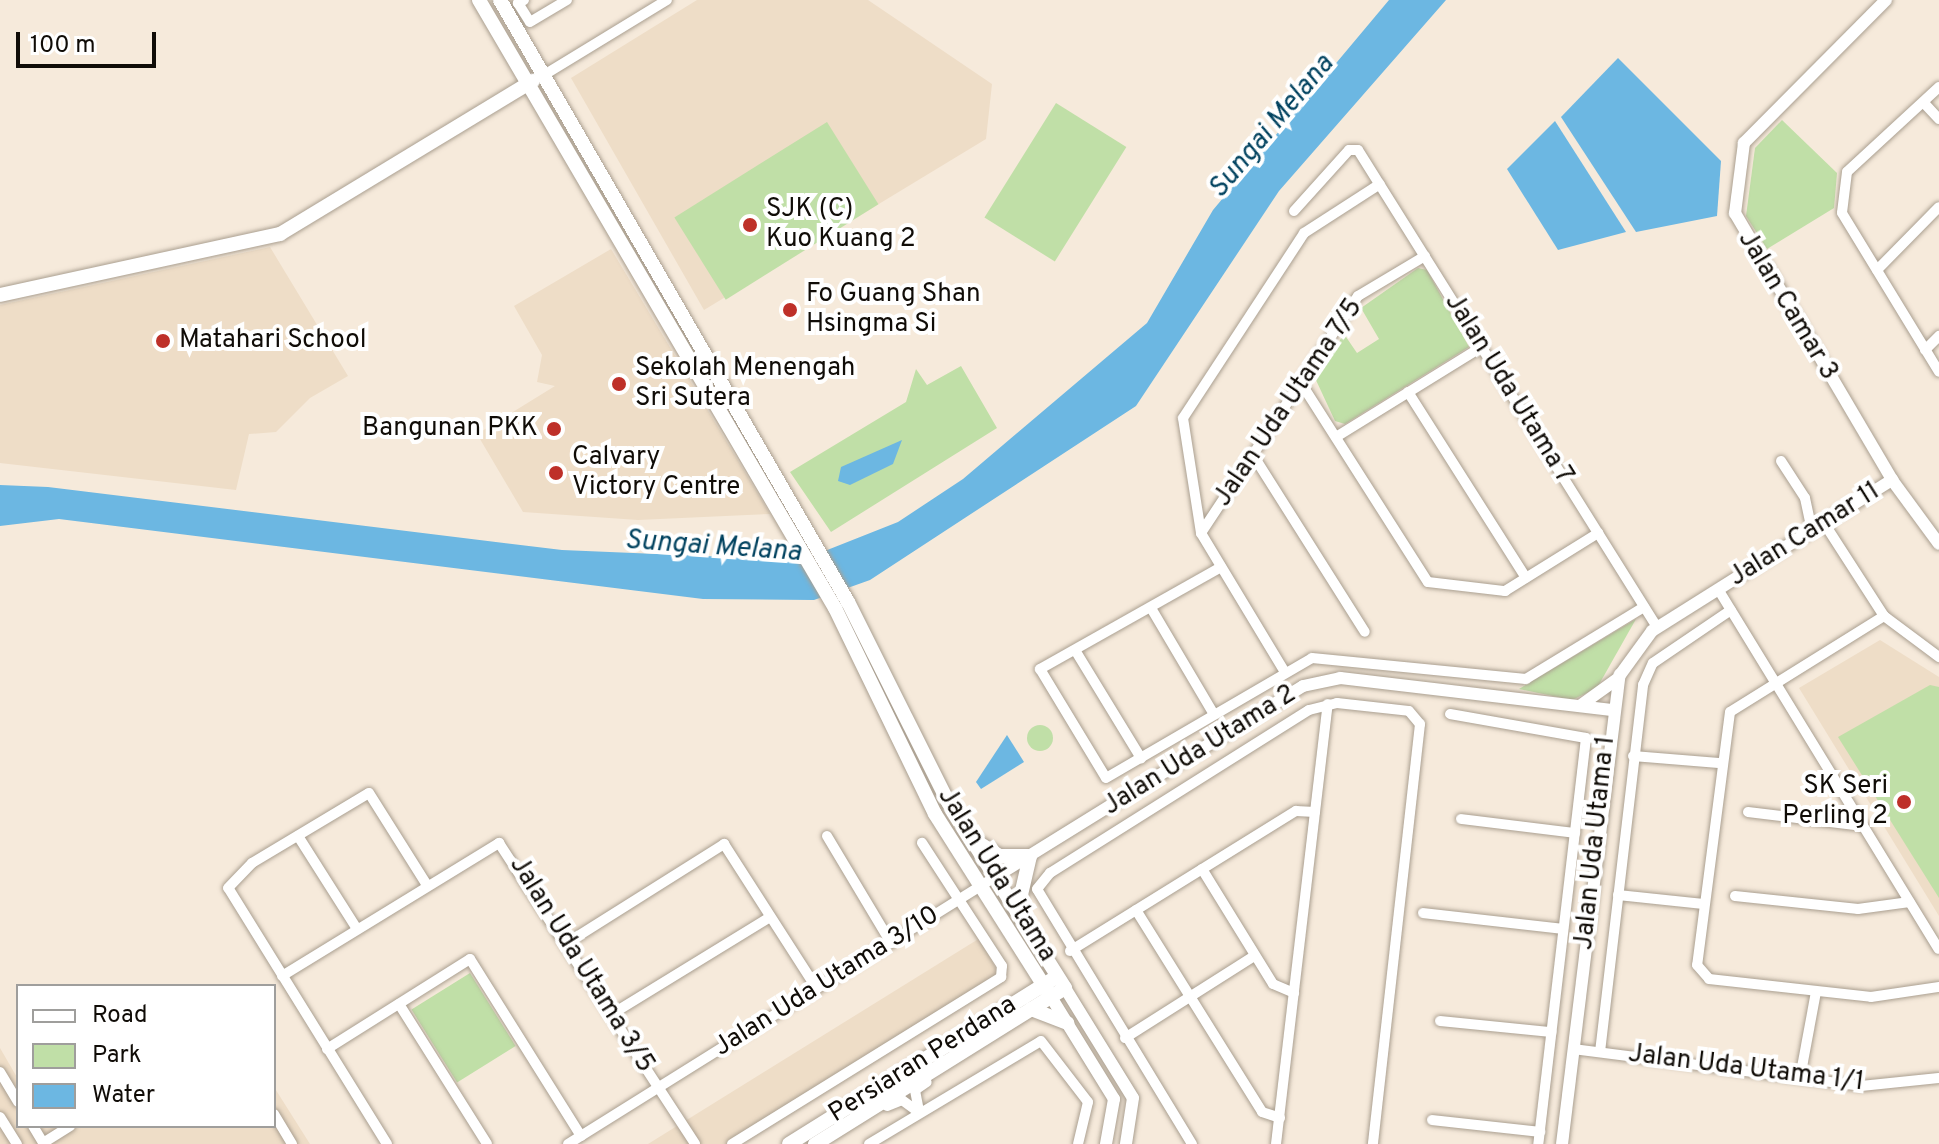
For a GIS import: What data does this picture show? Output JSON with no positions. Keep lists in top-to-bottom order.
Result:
{
  "streets": {
    "main road": ["Jalan Uda Utama", "Persiaran Perdana"],
    "street": [
      "Jalan Camar 3",
      "Jalan Uda Utama 7",
      "Jalan Uda Utama 7/5",
      "Jalan Camar 11",
      "Jalan Uda Utama 2",
      "Jalan Uda Utama 1",
      "Jalan Uda Utama 3/5",
      "Jalan Uda Utama 3/10",
      "Jalan Uda Utama 1/1"
    ]
  },
  "crossings": [
    ["Jalan Camar 3", "Jalan Camar 11"],
    ["Jalan Uda Utama 7", "Jalan Uda Utama 7/5"],
    ["Jalan Uda Utama 7", "Jalan Uda Utama 1"],
    ["Jalan Camar 11", "Jalan Uda Utama 1"],
    ["Jalan Uda Utama 2", "Jalan Uda Utama 1"],
    ["Jalan Uda Utama 2", "Jalan Uda Utama"],
    ["Jalan Uda Utama 2", "Jalan Uda Utama 3/10"],
    ["Jalan Uda Utama 1", "Jalan Uda Utama 1/1"],
    ["Jalan Uda Utama", "Jalan Uda Utama 3/10"],
    ["Jalan Uda Utama", "Persiaran Perdana"],
    ["Jalan Uda Utama 3/5", "Jalan Uda Utama 3/10"]
  ],
  "water": ["Sungai Melana"],
  "places": [
    "SJK (C) Kuo Kuang 2",
    "Fo Guang Shan Hsingma Si",
    "Matahari School",
    "Sekolah Menengah Sri Sutera",
    "Bangunan PKK",
    "Calvary Victory Centre",
    "SK Seri Perling 2"
  ],
  "legend": ["Road", "Park", "Water"],
  "scale_bar": "100 m"
}
